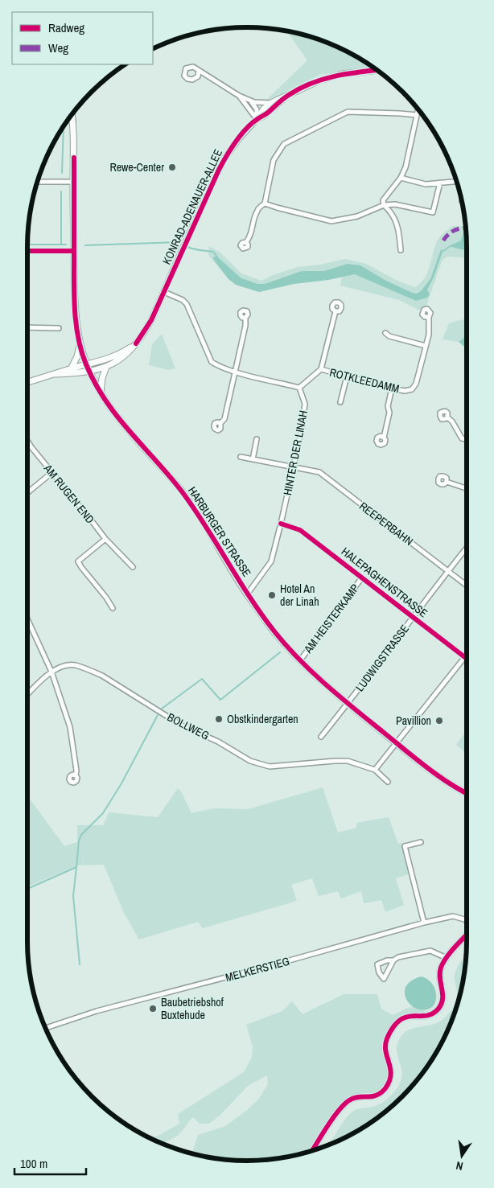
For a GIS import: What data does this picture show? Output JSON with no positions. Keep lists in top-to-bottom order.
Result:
{
  "streets": {
    "street": [
      "KONRAD-ADENAUER-ALLEE",
      "ROTKLEEDAMM",
      "HINTER DER LINAH",
      "AM RUGEN END",
      "REEPERBAHN",
      "HARBURGER STRASSE",
      "HALEPAGHENSTRASSE",
      "AM HEISTERKAMP",
      "LUDWIGSTRASSE",
      "BOLLWEG",
      "MELKERSTIEG"
    ]
  },
  "crossings": [
    ["KONRAD-ADENAUER-ALLEE", "HARBURGER STRASSE"],
    ["ROTKLEEDAMM", "HINTER DER LINAH"],
    ["HINTER DER LINAH", "REEPERBAHN"],
    ["HINTER DER LINAH", "HARBURGER STRASSE"],
    ["HINTER DER LINAH", "HALEPAGHENSTRASSE"],
    ["REEPERBAHN", "LUDWIGSTRASSE"],
    ["HARBURGER STRASSE", "AM HEISTERKAMP"],
    ["HARBURGER STRASSE", "LUDWIGSTRASSE"],
    ["HALEPAGHENSTRASSE", "AM HEISTERKAMP"],
    ["HALEPAGHENSTRASSE", "LUDWIGSTRASSE"]
  ],
  "places": [
    "Rewe-Center",
    "Hotel An der Linah",
    "Obstkindergarten",
    "Pavillion",
    "Baubetriebshof Buxtehude"
  ],
  "legend": ["Radweg", "Weg"],
  "scale_bar": "100 m",
  "north": "bottom"
}
